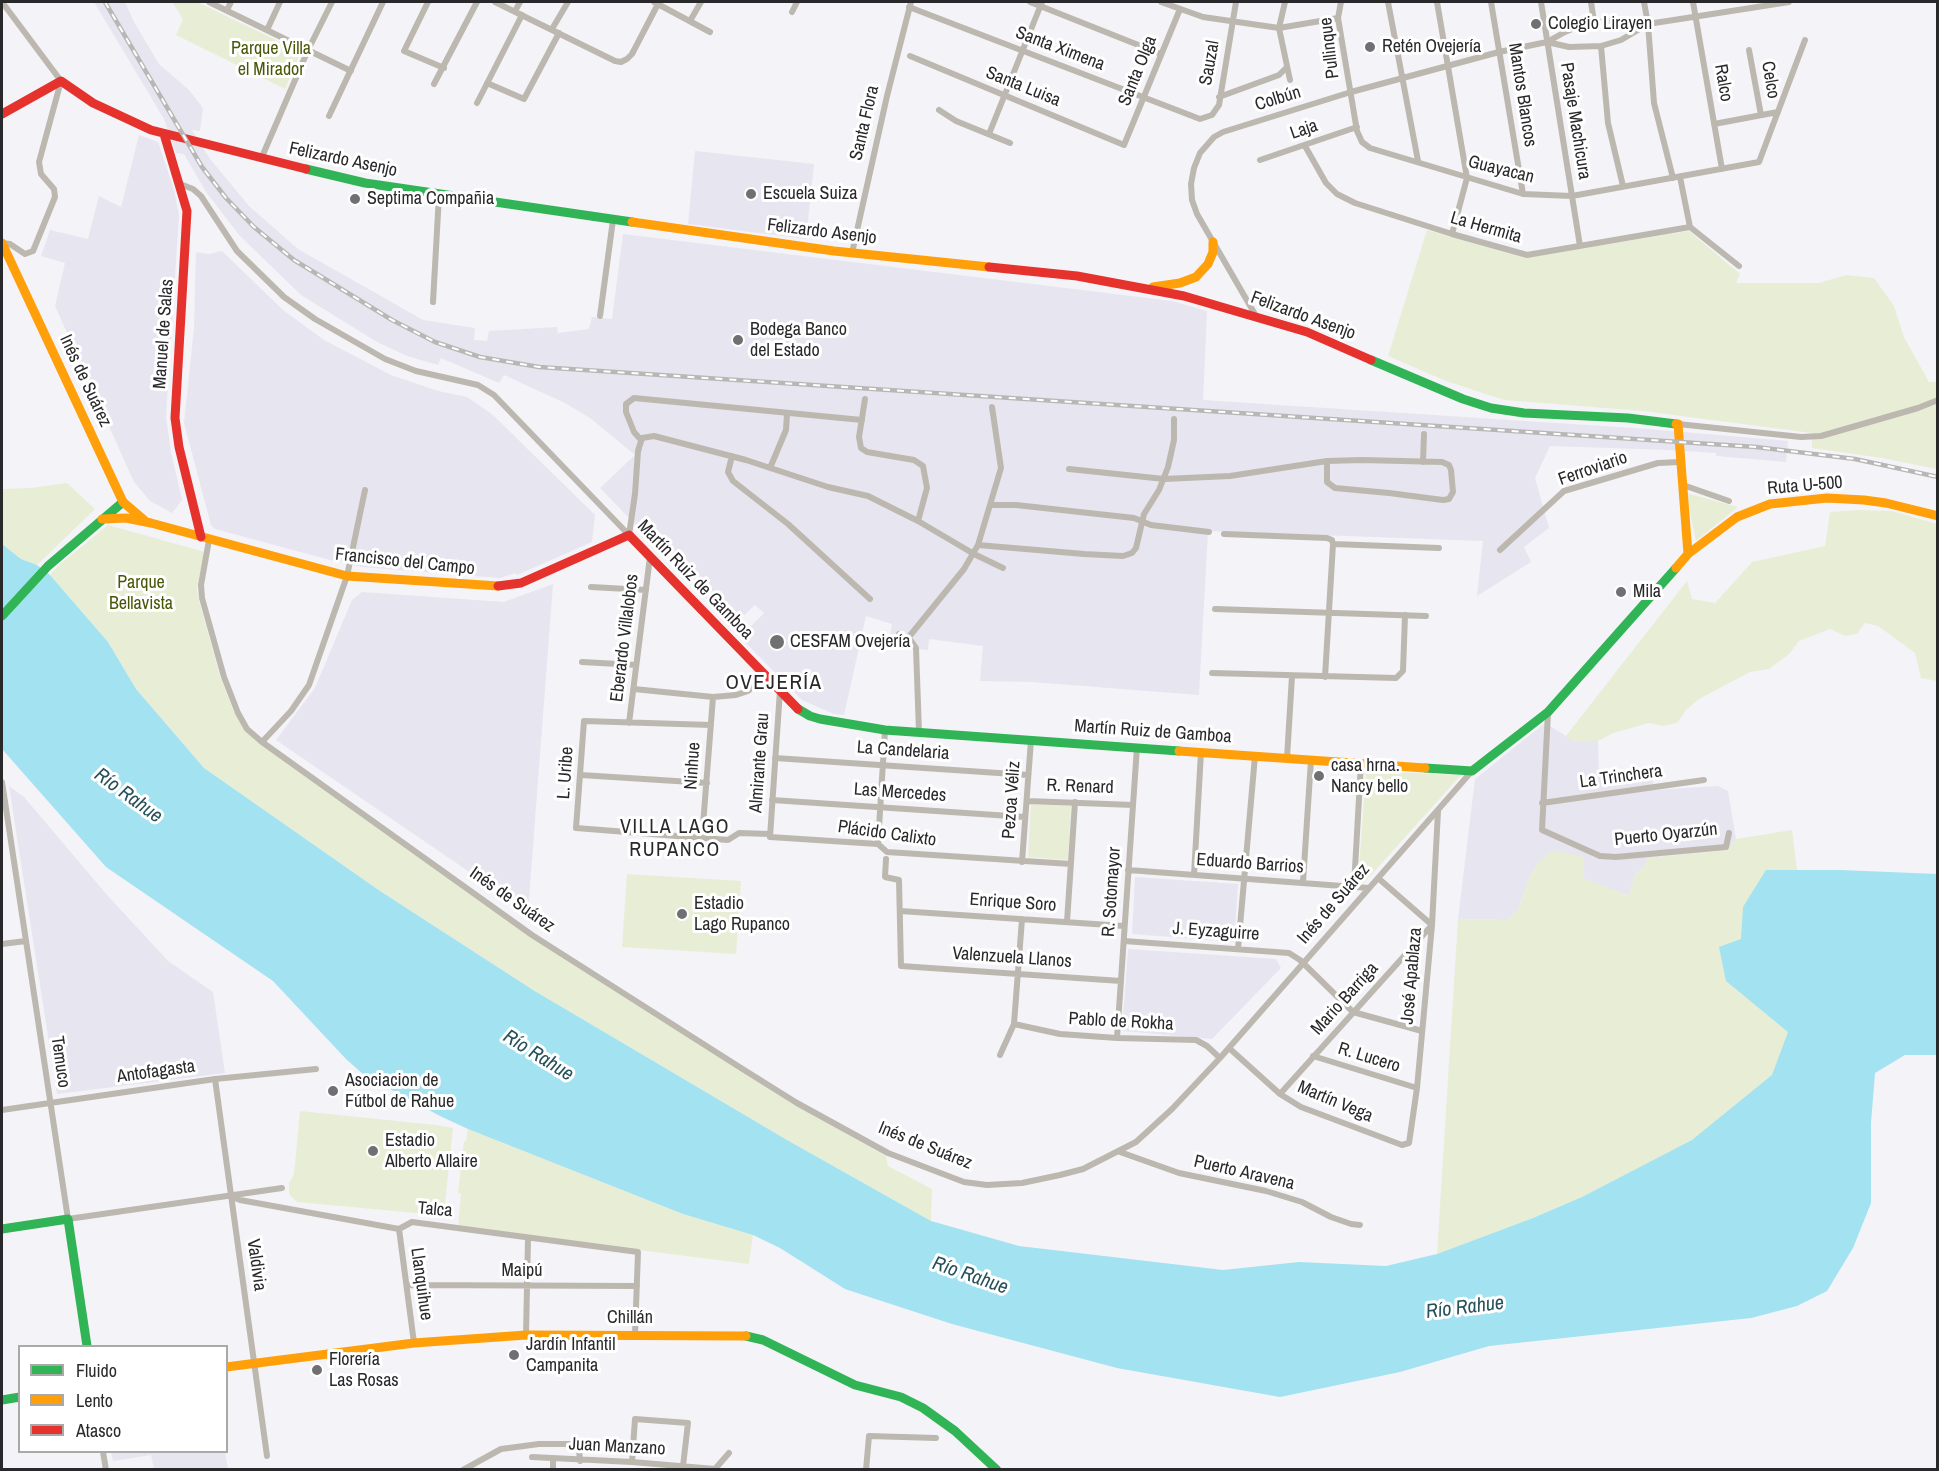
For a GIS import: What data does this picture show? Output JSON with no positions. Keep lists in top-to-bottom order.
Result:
{
  "streets": {
    "street": [
      "Pullinque",
      "Santa Ximena",
      "Sauzal",
      "Santa Olga",
      "Celco",
      "Ralco",
      "Santa Luisa",
      "Mantos Blancos",
      "Colbún",
      "Pasaje Machicura",
      "Santa Flora",
      "Laja",
      "Felizardo Asenjo",
      "Guayacan",
      "La Hermita",
      "Manuel de Salas",
      "Inés de Suárez",
      "Ferroviario",
      "Ruta U-500",
      "Francisco del Campo",
      "Martín Ruiz de Gamboa",
      "Eberardo Villalobos",
      "La Candelaria",
      "Almirante Grau",
      "Ninhue",
      "L. Uribe",
      "La Trinchera",
      "R. Renard",
      "Las Mercedes",
      "Pezoa Véliz",
      "Plácido Calixto",
      "Puerto Oyarzún",
      "Eduardo Barrios",
      "R. Sotomayor",
      "Enrique Soro",
      "J. Eyzaguirre",
      "Valenzuela Llanos",
      "José Apablaza",
      "Mario Barriga",
      "Pablo de Rokha",
      "R. Lucero",
      "Temuco",
      "Antofagasta",
      "Martín Vega",
      "Puerto Aravena",
      "Talca",
      "Valdivia",
      "Maipú",
      "Llanquihue",
      "Chillán",
      "Juan Manzano"
    ]
  },
  "crossings": [
    ["Pullinque", "Colbún"],
    ["Pullinque", "Laja"],
    ["Pullinque", "Guayacan"],
    ["Santa Ximena", "Sauzal"],
    ["Santa Ximena", "Santa Olga"],
    ["Santa Ximena", "Santa Flora"],
    ["Santa Olga", "Santa Luisa"],
    ["Ralco", "Colbún"],
    ["Ralco", "Guayacan"],
    ["Mantos Blancos", "Colbún"],
    ["Mantos Blancos", "Guayacan"],
    ["Colbún", "Pasaje Machicura"],
    ["Colbún", "Felizardo Asenjo"],
    ["Pasaje Machicura", "Guayacan"],
    ["Pasaje Machicura", "La Hermita"],
    ["Santa Flora", "Felizardo Asenjo"],
    ["Laja", "Guayacan"],
    ["Laja", "La Hermita"],
    ["Felizardo Asenjo", "Manuel de Salas"],
    ["Manuel de Salas", "Inés de Suárez"],
    ["Manuel de Salas", "Francisco del Campo"],
    ["Manuel de Salas", "Martín Ruiz de Gamboa"],
    ["Inés de Suárez", "Ruta U-500"],
    ["Inés de Suárez", "Francisco del Campo"],
    ["Inés de Suárez", "Martín Ruiz de Gamboa"],
    ["Inés de Suárez", "Puerto Oyarzún"],
    ["Inés de Suárez", "Eduardo Barrios"],
    ["Inés de Suárez", "J. Eyzaguirre"],
    ["Inés de Suárez", "José Apablaza"],
    ["Inés de Suárez", "Pablo de Rokha"],
    ["Inés de Suárez", "Martín Vega"],
    ["Inés de Suárez", "Puerto Aravena"],
    ["Francisco del Campo", "Martín Ruiz de Gamboa"],
    ["Martín Ruiz de Gamboa", "Eberardo Villalobos"],
    ["Martín Ruiz de Gamboa", "Almirante Grau"],
    ["Martín Ruiz de Gamboa", "Pezoa Véliz"],
    ["Martín Ruiz de Gamboa", "R. Sotomayor"],
    ["Eberardo Villalobos", "L. Uribe"],
    ["La Candelaria", "Almirante Grau"],
    ["La Candelaria", "Pezoa Véliz"],
    ["Almirante Grau", "Las Mercedes"],
    ["Almirante Grau", "Plácido Calixto"],
    ["Ninhue", "Plácido Calixto"],
    ["L. Uribe", "Plácido Calixto"],
    ["La Trinchera", "Puerto Oyarzún"],
    ["R. Renard", "Pezoa Véliz"],
    ["R. Renard", "R. Sotomayor"],
    ["Las Mercedes", "Pezoa Véliz"],
    ["Pezoa Véliz", "Plácido Calixto"],
    ["Eduardo Barrios", "R. Sotomayor"],
    ["R. Sotomayor", "Enrique Soro"],
    ["R. Sotomayor", "J. Eyzaguirre"],
    ["R. Sotomayor", "Valenzuela Llanos"],
    ["R. Sotomayor", "Pablo de Rokha"],
    ["Enrique Soro", "Valenzuela Llanos"],
    ["J. Eyzaguirre", "Mario Barriga"],
    ["José Apablaza", "Mario Barriga"],
    ["José Apablaza", "R. Lucero"],
    ["José Apablaza", "Martín Vega"],
    ["Mario Barriga", "R. Lucero"],
    ["Mario Barriga", "Martín Vega"],
    ["Temuco", "Antofagasta"],
    ["Temuco", "Talca"],
    ["Antofagasta", "Valdivia"],
    ["Talca", "Valdivia"],
    ["Talca", "Maipú"],
    ["Talca", "Llanquihue"],
    ["Valdivia", "Chillán"],
    ["Maipú", "Llanquihue"],
    ["Llanquihue", "Chillán"]
  ],
  "districts": ["OVEJERÍA", "VILLA LAGO RUPANCO"],
  "water": ["Río Rahue"],
  "parks": ["Parque Villa el Mirador", "Parque Bellavista"],
  "places": [
    "Colegio Lirayen",
    "Retén Ovejería",
    "Escuela Suiza",
    "Septima Compañia",
    "Bodega Banco del Estado",
    "Mila",
    "CESFAM Ovejería",
    "casa hrna. Nancy bello",
    "Estadio Lago Rupanco",
    "Asociacion de Fútbol de Rahue",
    "Estadio Alberto Allaire",
    "Jardín Infantil Campanita",
    "Florería Las Rosas"
  ],
  "legend": ["Fluido", "Lento", "Atasco"]
}
